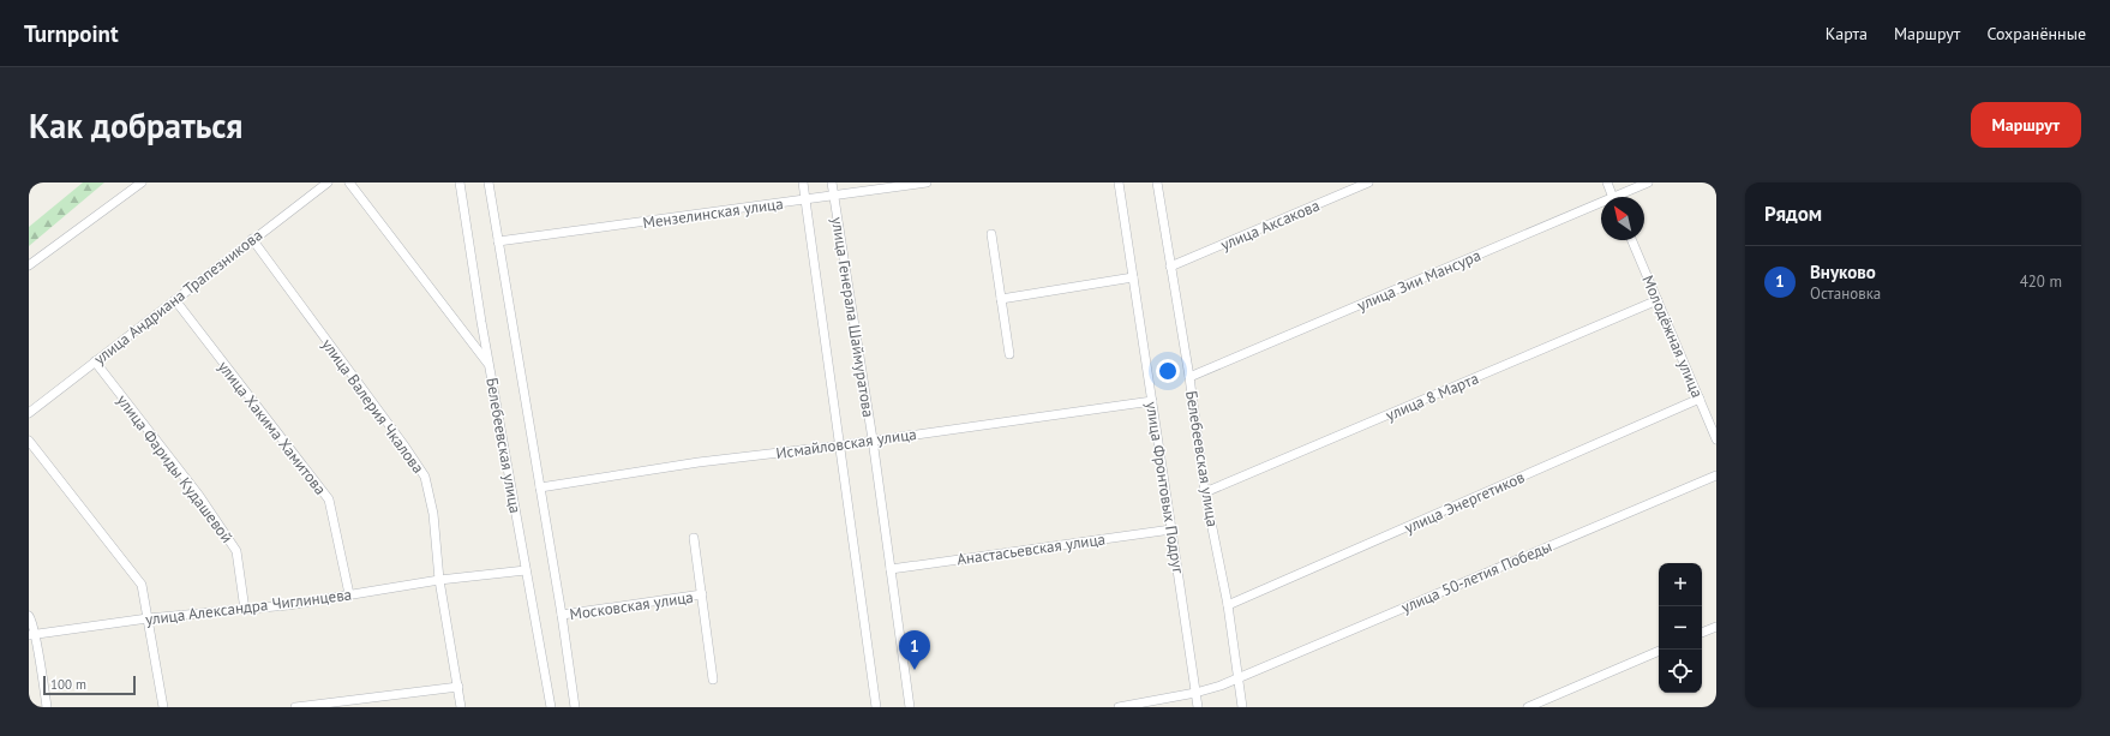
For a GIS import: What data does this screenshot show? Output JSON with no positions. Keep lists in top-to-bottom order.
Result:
{
  "streets": {
    "street": [
      "Мензелинская улица",
      "улица Аксакова",
      "улица Зии Мансура",
      "улица Андриана Трапезникова",
      "улица Генерала Шаймуратова",
      "Молодёжная улица",
      "улица 8 Марта",
      "улица Валерия Чкалова",
      "улица Хакима Хамитова",
      "Исмайловская улица",
      "Белебеевская улица",
      "улица Фариды Кудашевой",
      "улица Фронтовых Подруг",
      "улица Энергетиков",
      "Анастасьевская улица",
      "улица 50-летия Победы",
      "Московская улица",
      "улица Александра Чиглинцева"
    ]
  },
  "crossings": [
    ["Мензелинская улица", "улица Генерала Шаймуратова"],
    ["Мензелинская улица", "Белебеевская улица"],
    ["улица Аксакова", "Белебеевская улица"],
    ["улица Зии Мансура", "Белебеевская улица"],
    ["улица Андриана Трапезникова", "улица Валерия Чкалова"],
    ["улица Андриана Трапезникова", "улица Хакима Хамитова"],
    ["улица Андриана Трапезникова", "улица Фариды Кудашевой"],
    ["улица Генерала Шаймуратова", "Исмайловская улица"],
    ["улица Генерала Шаймуратова", "Анастасьевская улица"],
    ["Молодёжная улица", "улица 8 Марта"],
    ["Молодёжная улица", "улица Энергетиков"],
    ["улица 8 Марта", "Белебеевская улица"],
    ["улица Валерия Чкалова", "улица Александра Чиглинцева"],
    ["улица Хакима Хамитова", "улица Александра Чиглинцева"],
    ["Исмайловская улица", "Белебеевская улица"],
    ["Исмайловская улица", "улица Фронтовых Подруг"],
    ["Белебеевская улица", "улица Энергетиков"],
    ["Белебеевская улица", "улица 50-летия Победы"],
    ["Белебеевская улица", "Московская улица"],
    ["Белебеевская улица", "улица Александра Чиглинцева"],
    ["улица Фариды Кудашевой", "улица Александра Чиглинцева"],
    ["улица Фронтовых Подруг", "Анастасьевская улица"],
    ["улица Фронтовых Подруг", "улица 50-летия Победы"]
  ],
  "scale_bar": "100 m",
  "north": "top left",
  "page": {
    "header": "Turnpoint",
    "nav": ["Карта", "Маршрут", "Сохранённые"],
    "buttons": "Маршрут",
    "title": "Как добраться",
    "heading": "Рядом",
    "list": [
      {
        "mark": "1",
        "name": "Внуково",
        "note": "Остановка",
        "value": "420 m"
      }
    ],
    "map_buttons": ["+", "−"],
    "pins": "1",
    "scale": "100 m"
  }
}
